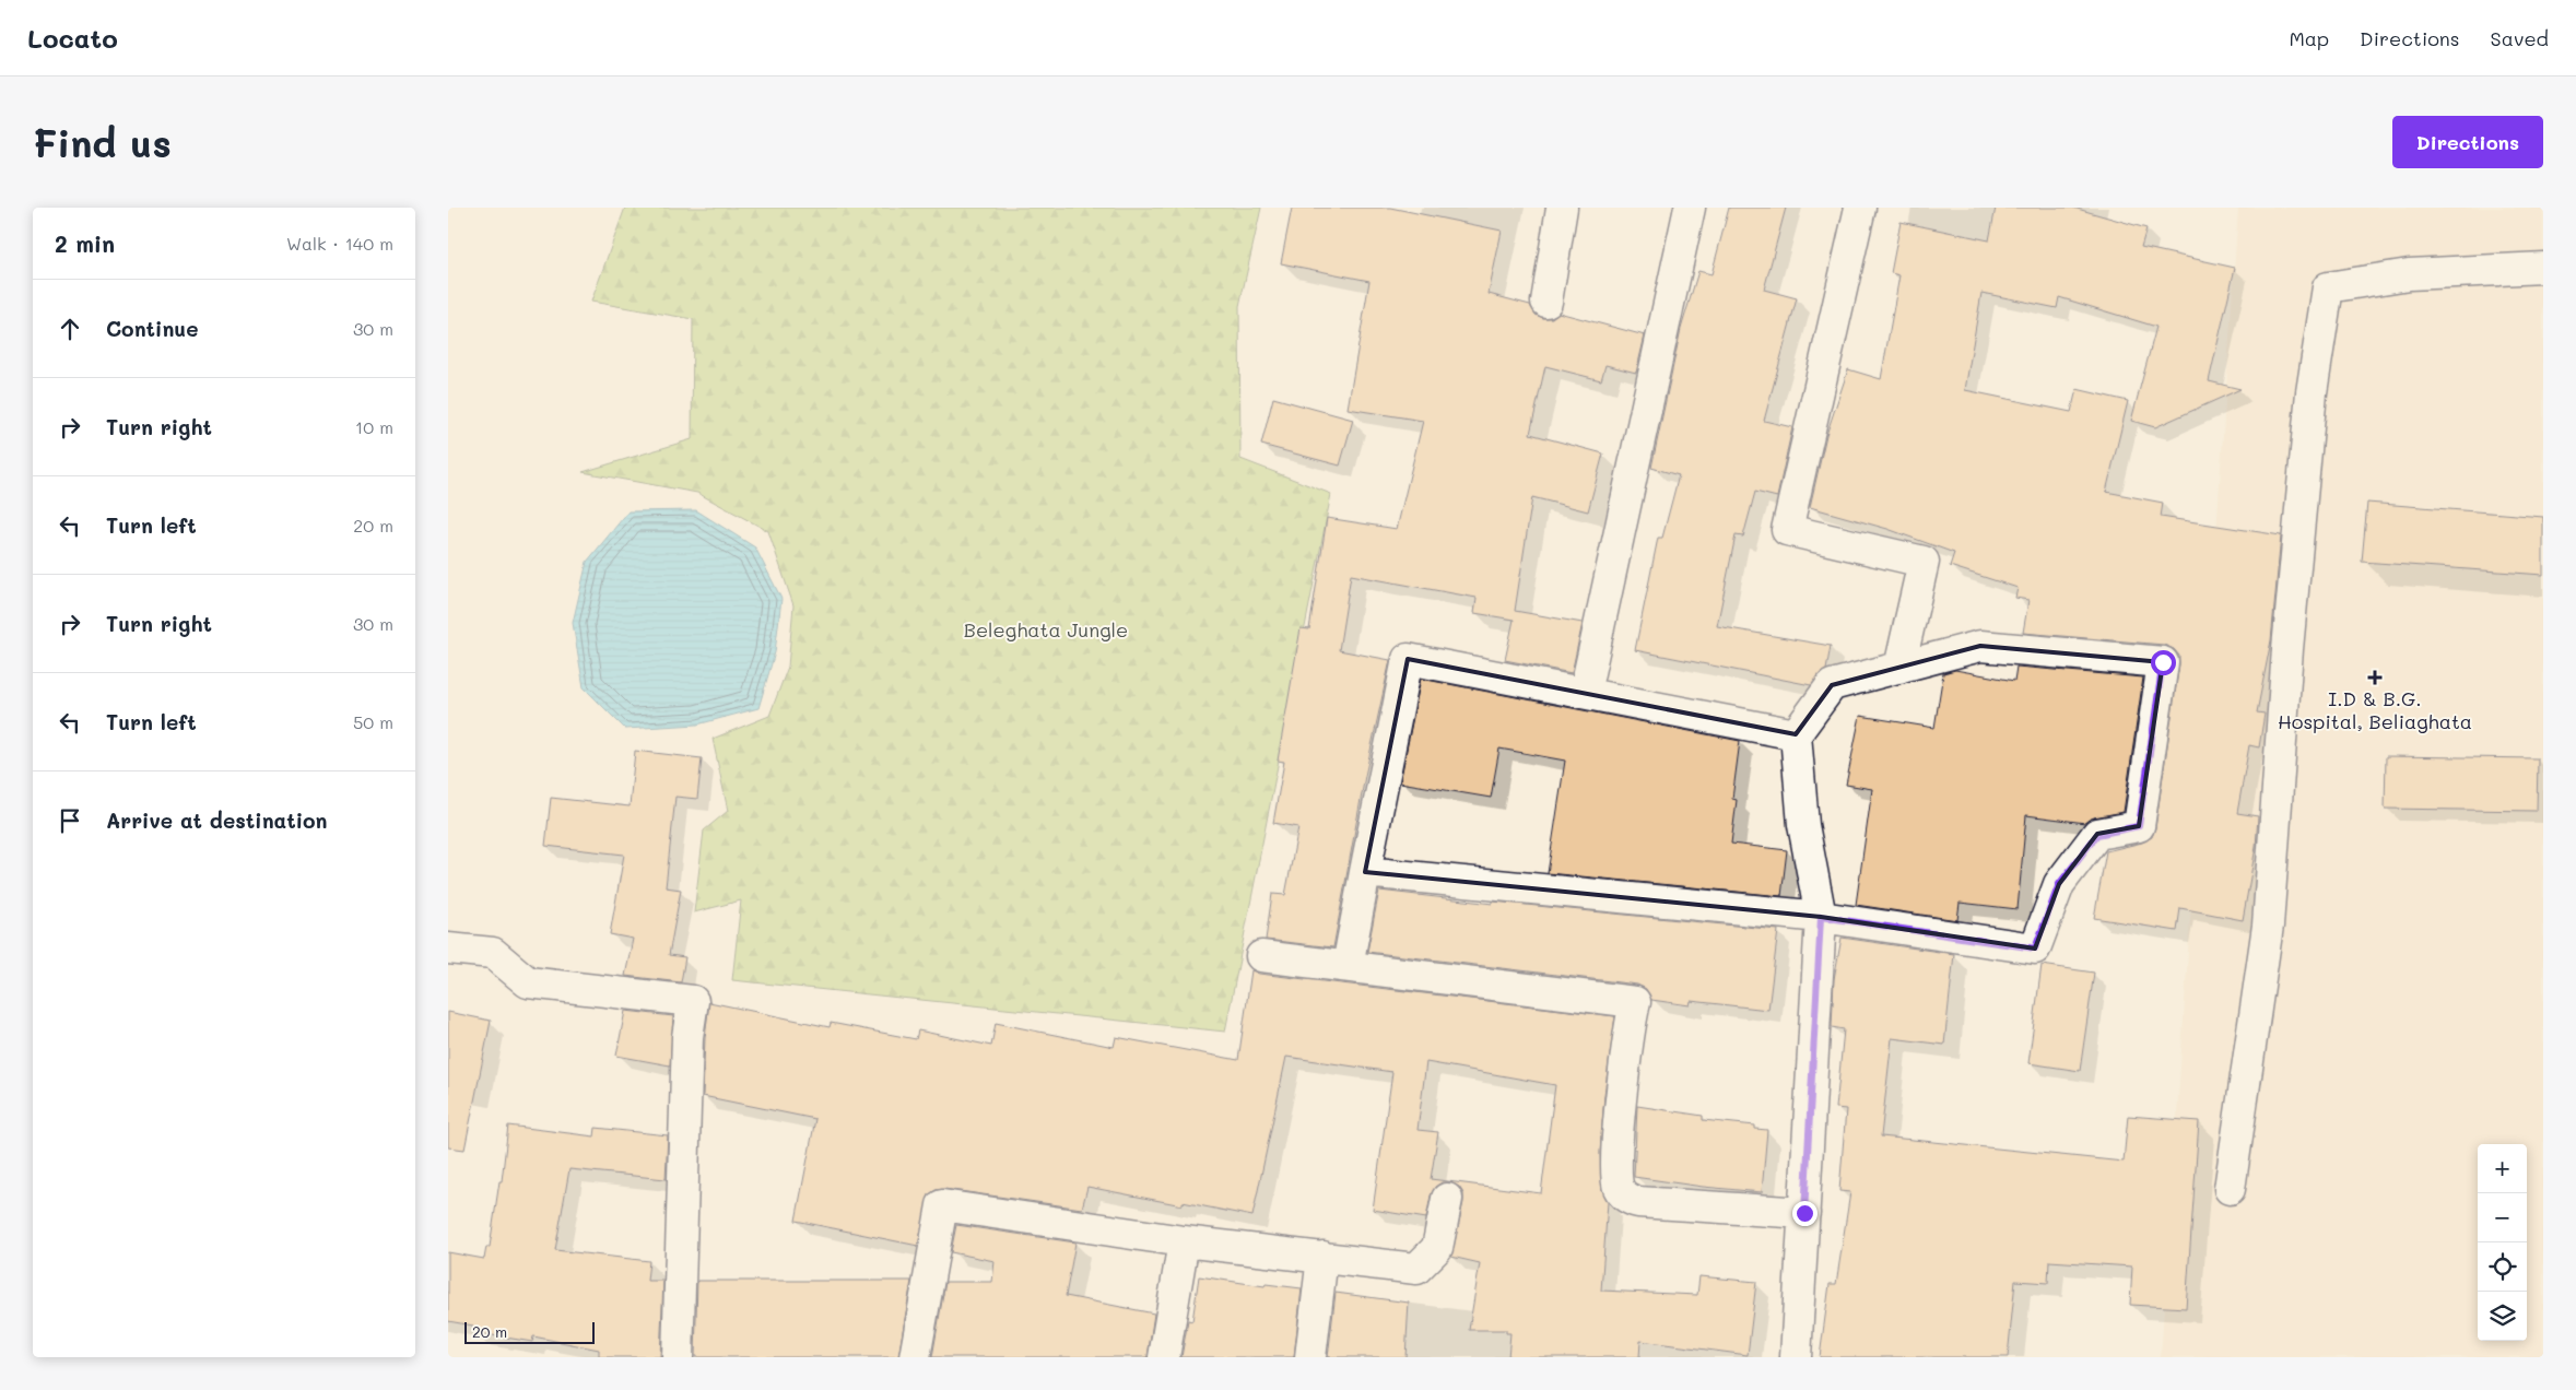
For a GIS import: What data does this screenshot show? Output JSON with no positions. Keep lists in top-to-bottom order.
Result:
{
  "parks": ["Beleghata Jungle"],
  "places": {
    "health": ["I.D & B.G. Hospital, Beliaghata"]
  },
  "scale_bar": "20 m",
  "page": {
    "header": "Locato",
    "nav": ["Map", "Directions", "Saved"],
    "buttons": "Directions",
    "title": "Find us",
    "heading": ["2 min", "Walk · 140 m"],
    "list": [
      ["Continue", "30 m"],
      ["Turn right", "10 m"],
      ["Turn left", "20 m"],
      ["Turn right", "30 m"],
      ["Turn left", "50 m"],
      "Arrive at destination"
    ],
    "map_buttons": ["+", "−"],
    "scale": "20 m"
  }
}
